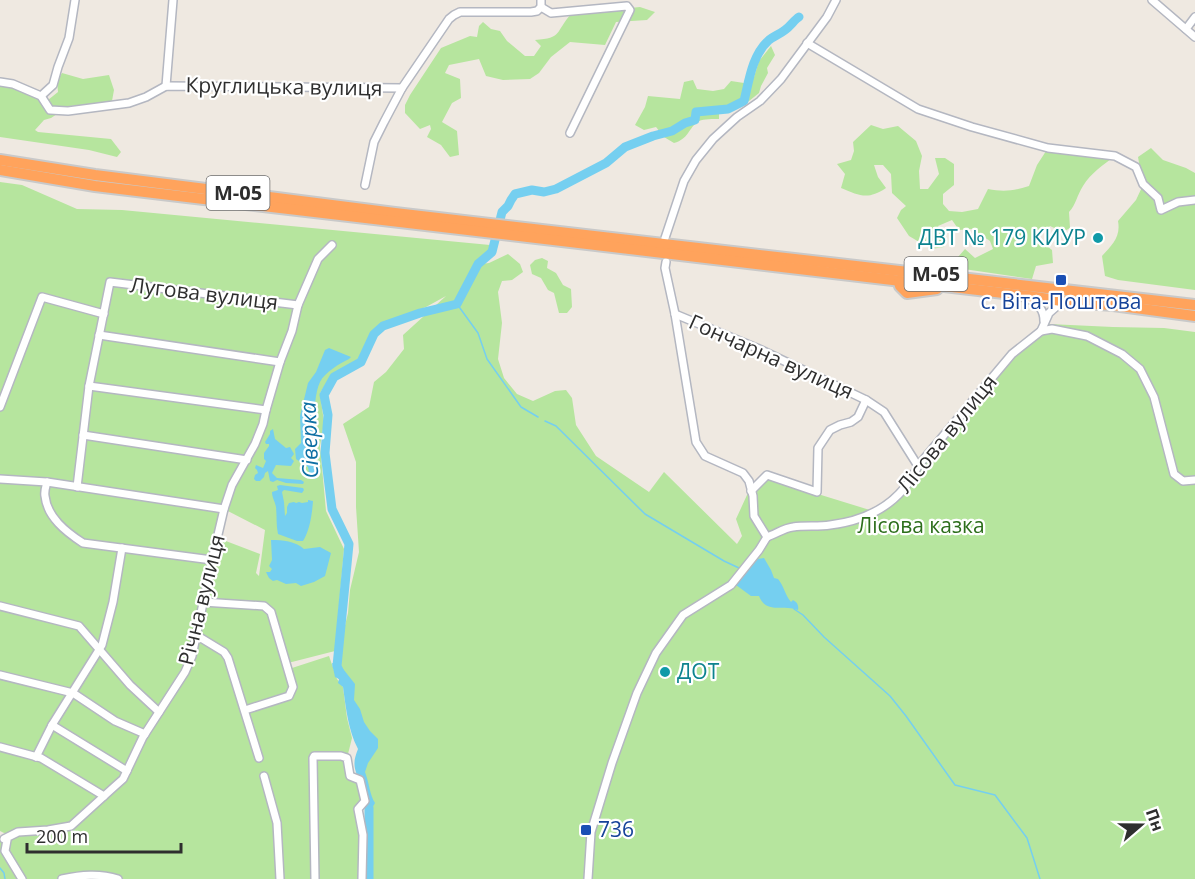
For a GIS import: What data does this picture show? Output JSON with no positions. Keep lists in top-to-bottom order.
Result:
{
  "streets": {
    "highway": ["М-05"],
    "street": [
      "Круглицька вулиця",
      "Лугова вулиця",
      "Гончарна вулиця",
      "Лісова вулиця",
      "Річна вулиця"
    ]
  },
  "crossings": [
    ["М-05", "Лісова вулиця"],
    ["Лугова вулиця", "Річна вулиця"],
    ["Гончарна вулиця", "Лісова вулиця"]
  ],
  "water": ["Сіверка"],
  "parks": ["Лісова казка"],
  "places": {
    "other": ["ДВТ № 179 КИУР", "ДОТ"],
    "transit": ["с. Віта-Поштова", "736"]
  },
  "scale_bar": "200 m",
  "north": "right"
}
